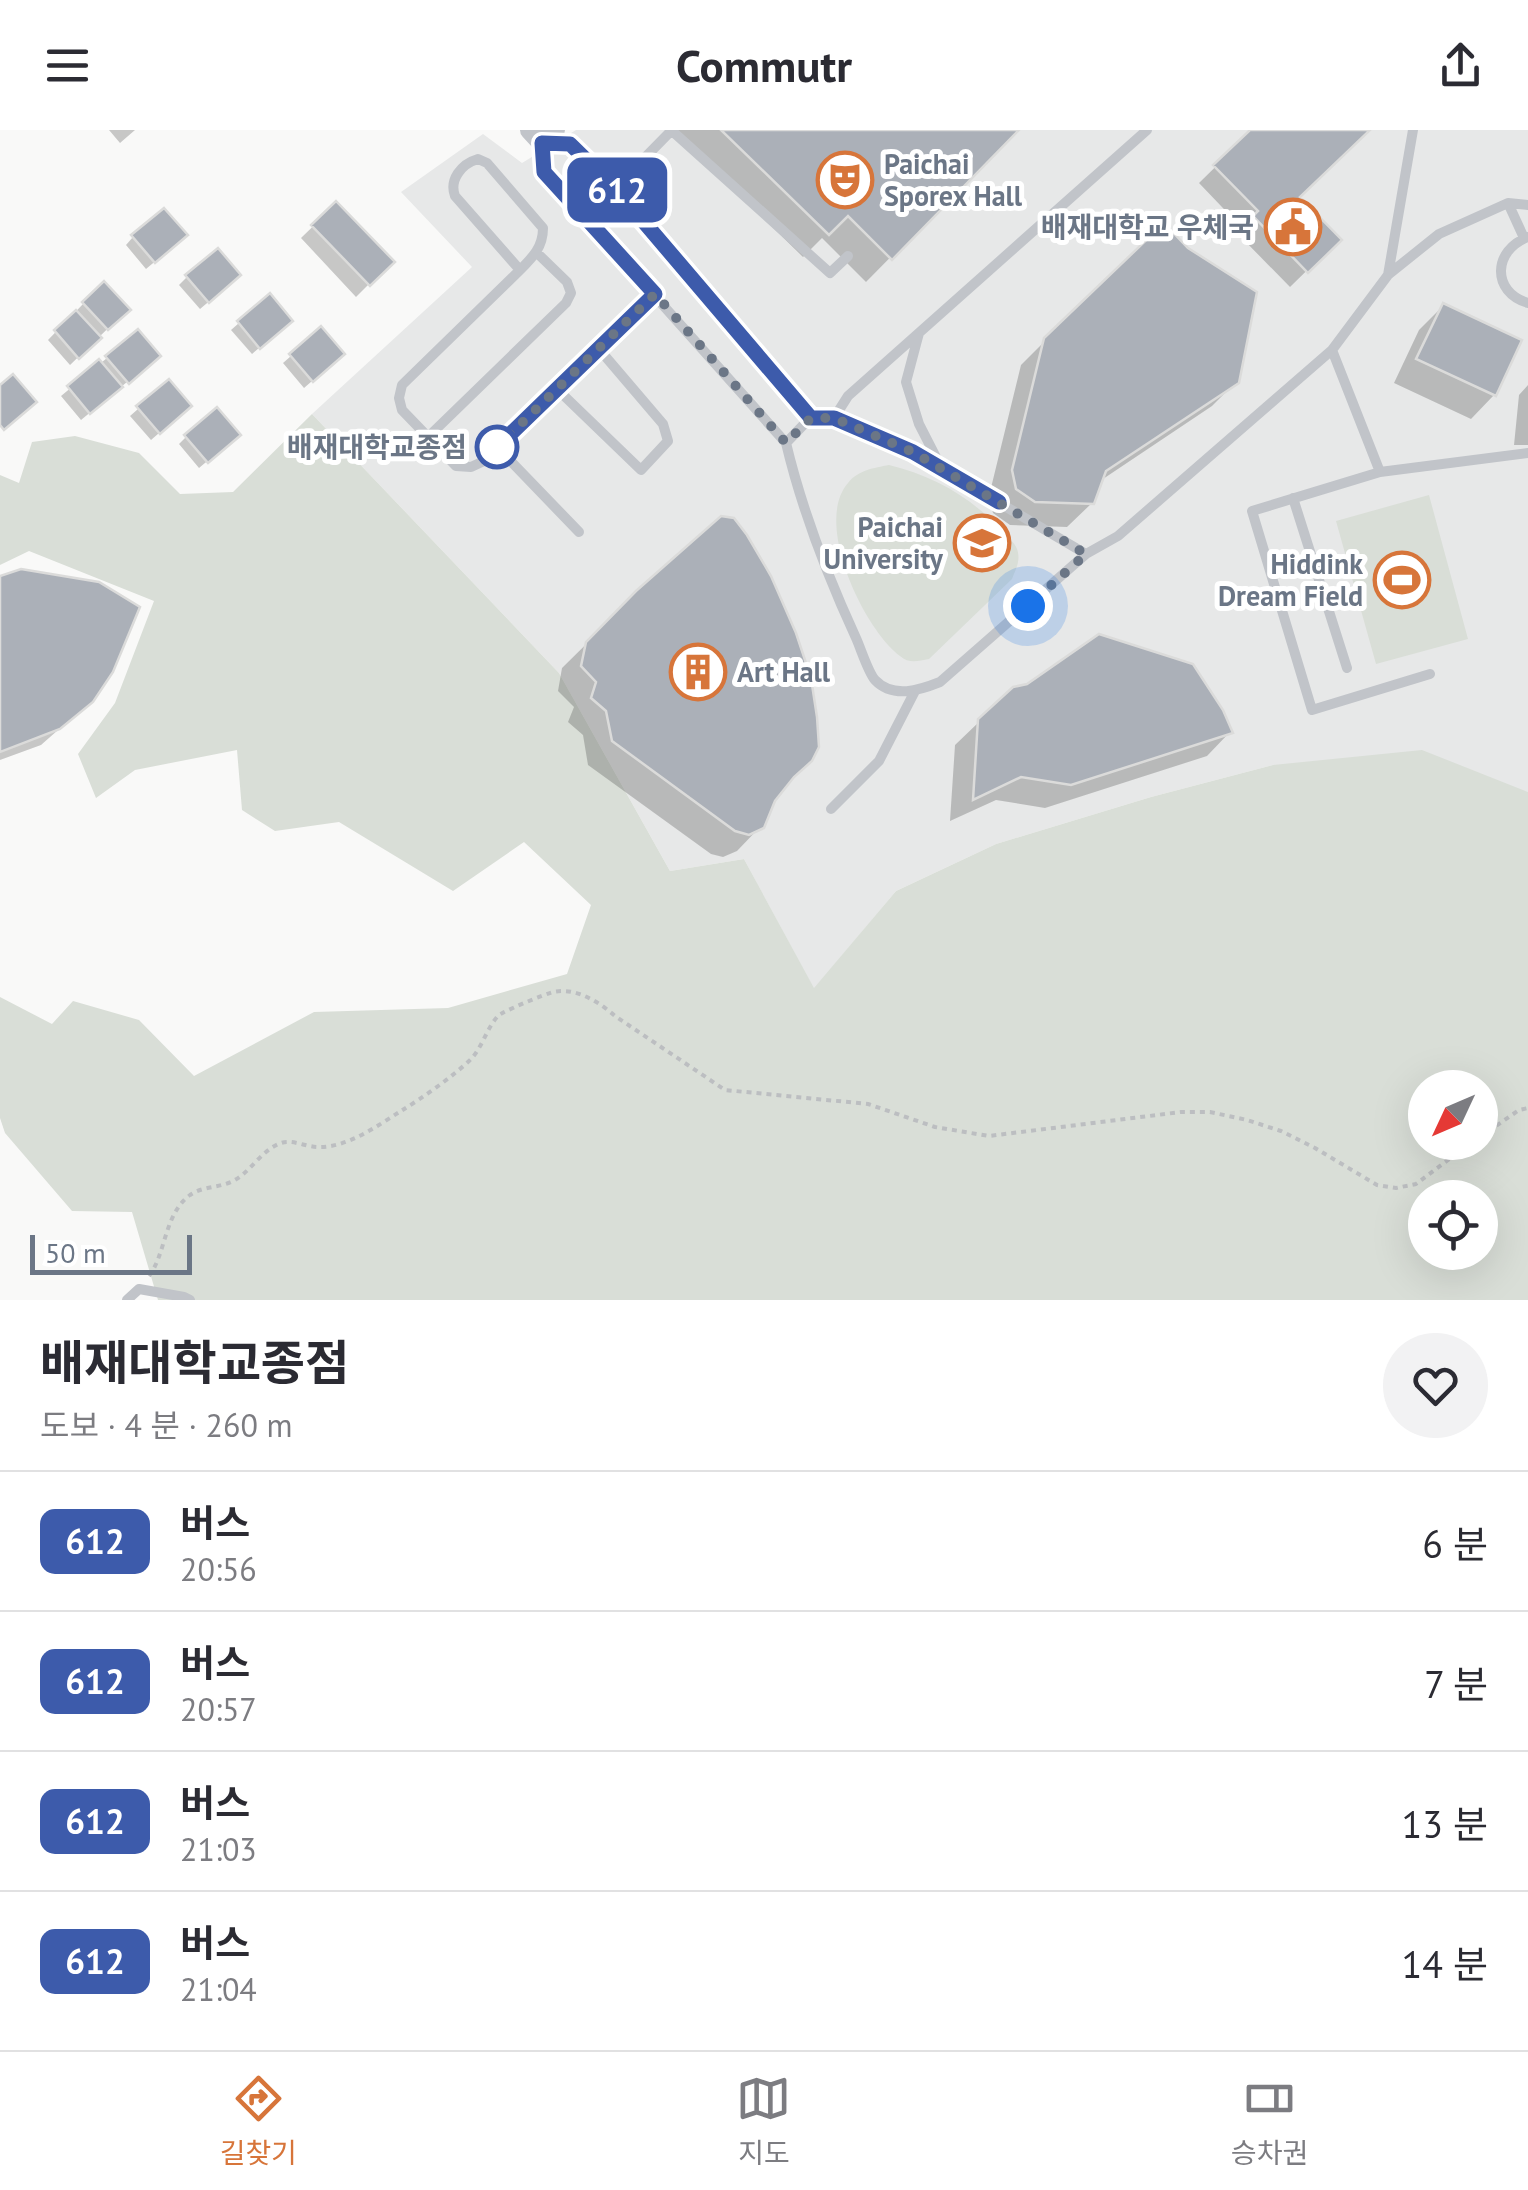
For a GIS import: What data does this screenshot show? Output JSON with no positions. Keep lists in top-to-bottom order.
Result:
{
  "places": {
    "theatre": ["Paichai Sporex Hall"],
    "public building": ["배재대학교 우체국"],
    "other": ["배재대학교종점"],
    "school or university": ["Paichai University"],
    "sports": ["Hiddink Dream Field"],
    "building": ["Art Hall"]
  },
  "lines": ["bus line 612"],
  "scale_bar": "50 m",
  "north": "bottom left",
  "page": {
    "header": "Commutr",
    "on_map": "612",
    "scale": "50 m",
    "heading": ["배재대학교종점", "도보 · 4 분 · 260 m"],
    "list": [
      {
        "mark": "612",
        "name": "버스",
        "note": "20:56",
        "value": "6 분"
      },
      {
        "mark": "612",
        "name": "버스",
        "note": "20:57",
        "value": "7 분"
      },
      {
        "mark": "612",
        "name": "버스",
        "note": "21:03",
        "value": "13 분"
      },
      {
        "mark": "612",
        "name": "버스",
        "note": "21:04",
        "value": "14 분"
      }
    ],
    "tabs": ["길찾기", "지도", "승차권"]
  }
}
